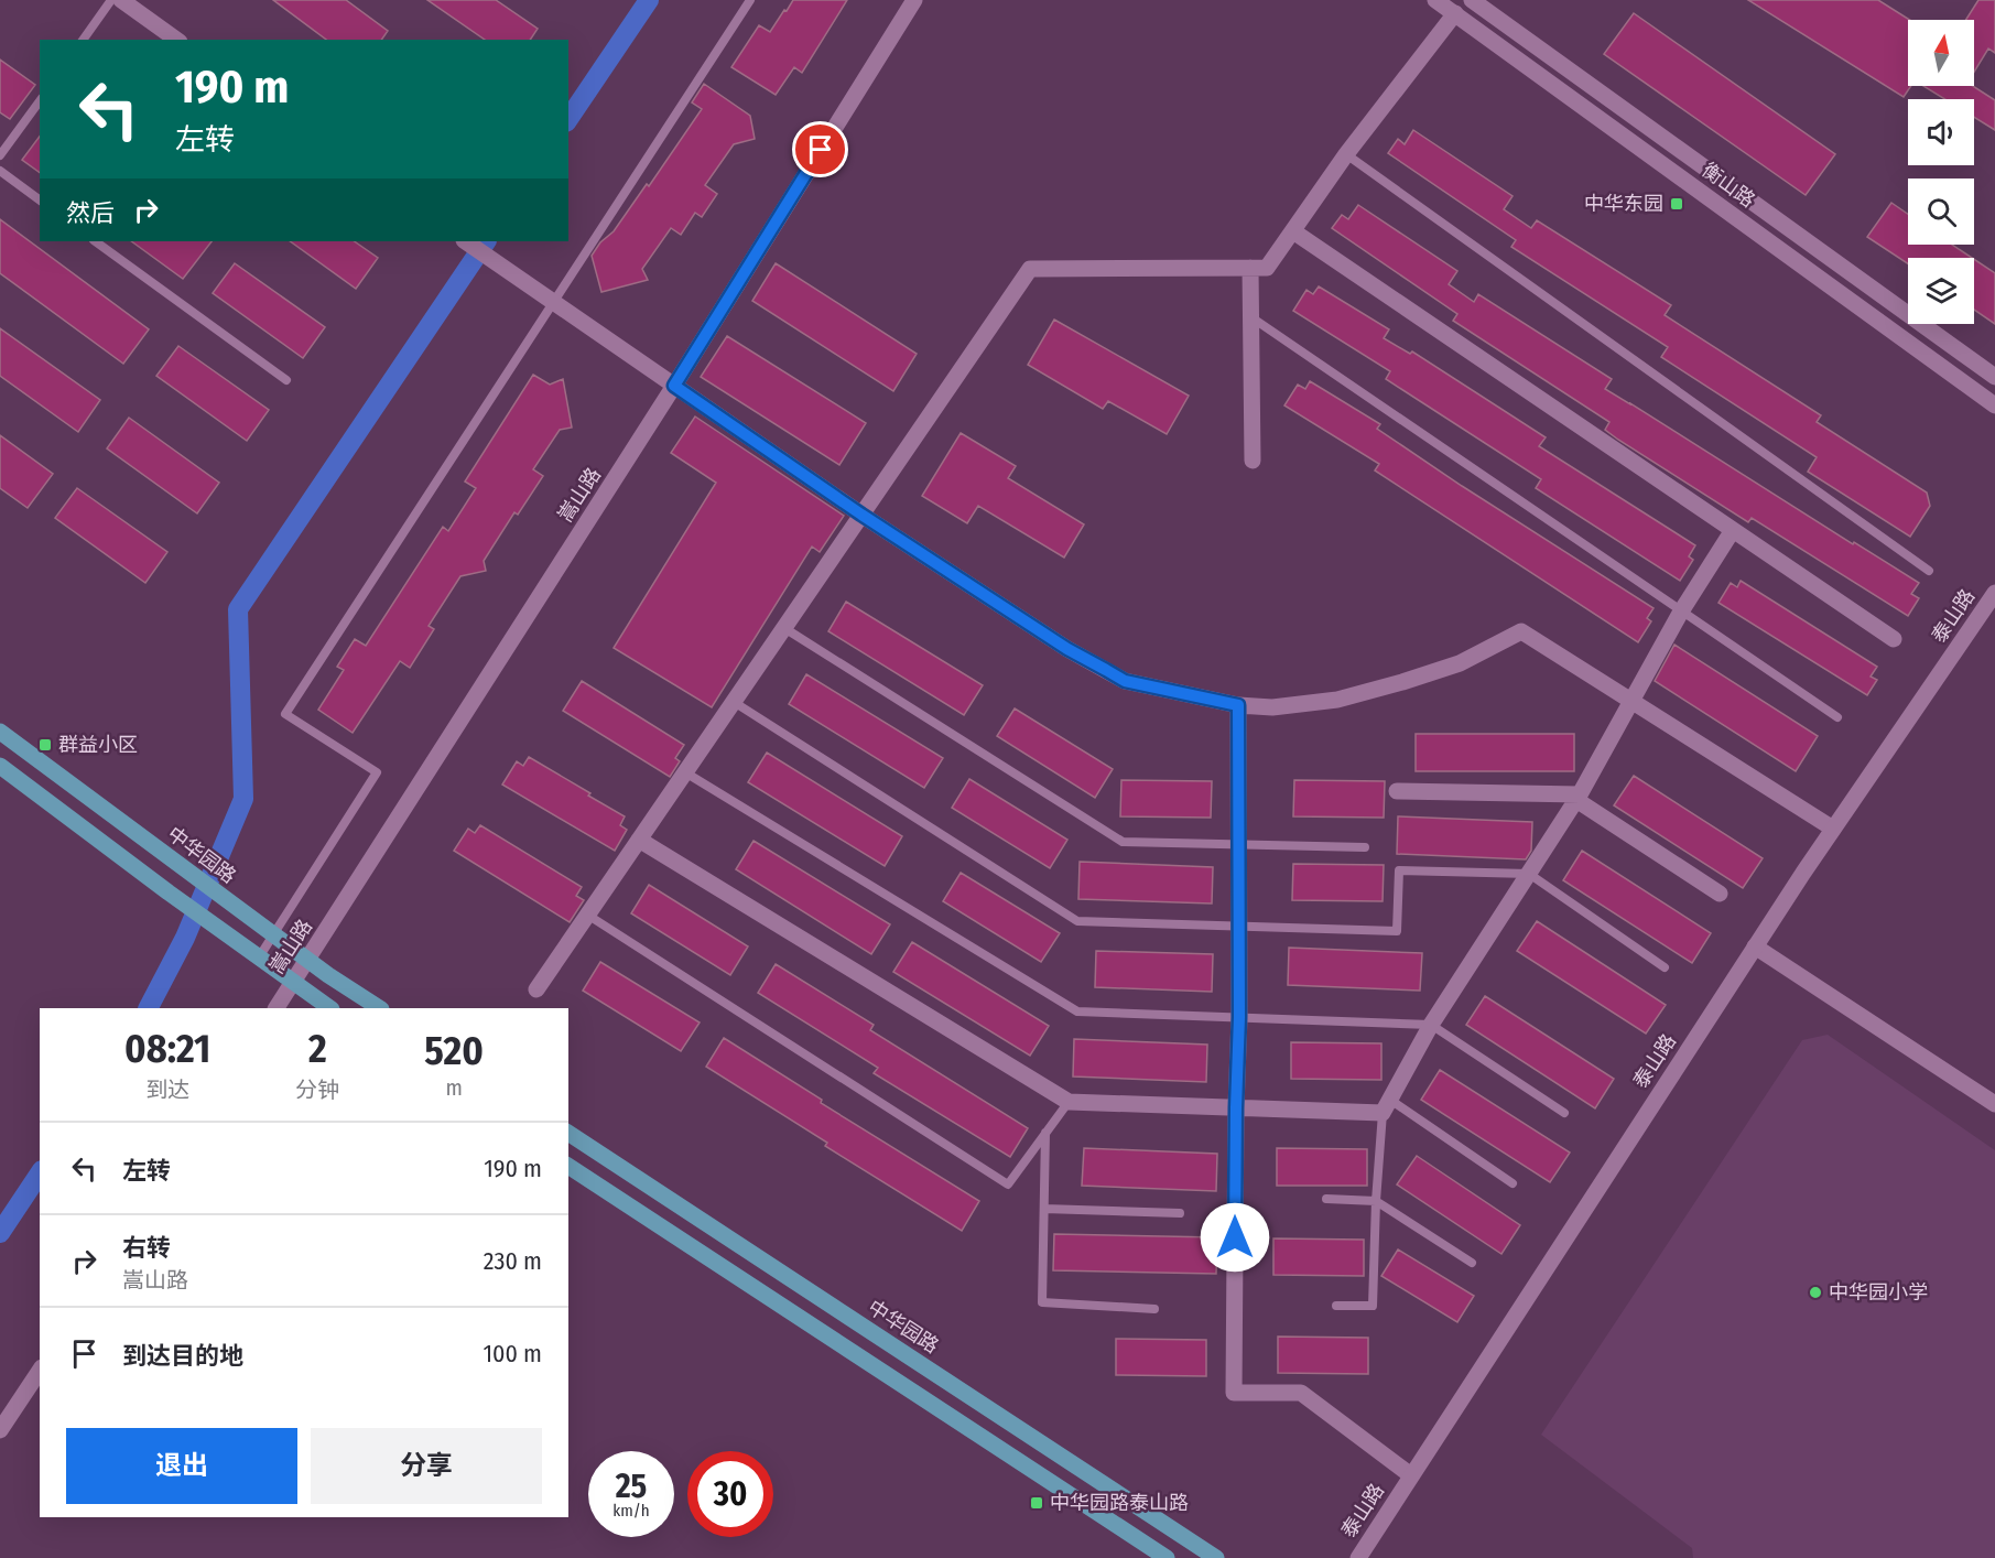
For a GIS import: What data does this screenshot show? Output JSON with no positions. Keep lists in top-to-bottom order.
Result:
{
  "streets": {
    "main road": ["中华园路"],
    "street": ["衡山路", "嵩山路", "泰山路"]
  },
  "crossings": [
    ["嵩山路", "中华园路"]
  ],
  "places": {
    "transit": ["中华东园", "群益小区", "中华园路泰山路"],
    "other": ["中华园小学"]
  },
  "north": "top",
  "page": {
    "turn": ["190 m", "左转"],
    "then": "然后",
    "eta": [
      "08:21",
      "到达",
      "2",
      "分钟",
      "520",
      "m"
    ],
    "list": [
      {
        "name": "左转",
        "value": "190 m"
      },
      {
        "name": "右转",
        "note": "嵩山路",
        "value": "230 m"
      },
      {
        "name": "到达目的地",
        "value": "100 m"
      }
    ],
    "buttons": ["退出", "分享"],
    "speed": "25 km/h",
    "limit": "30"
  }
}
